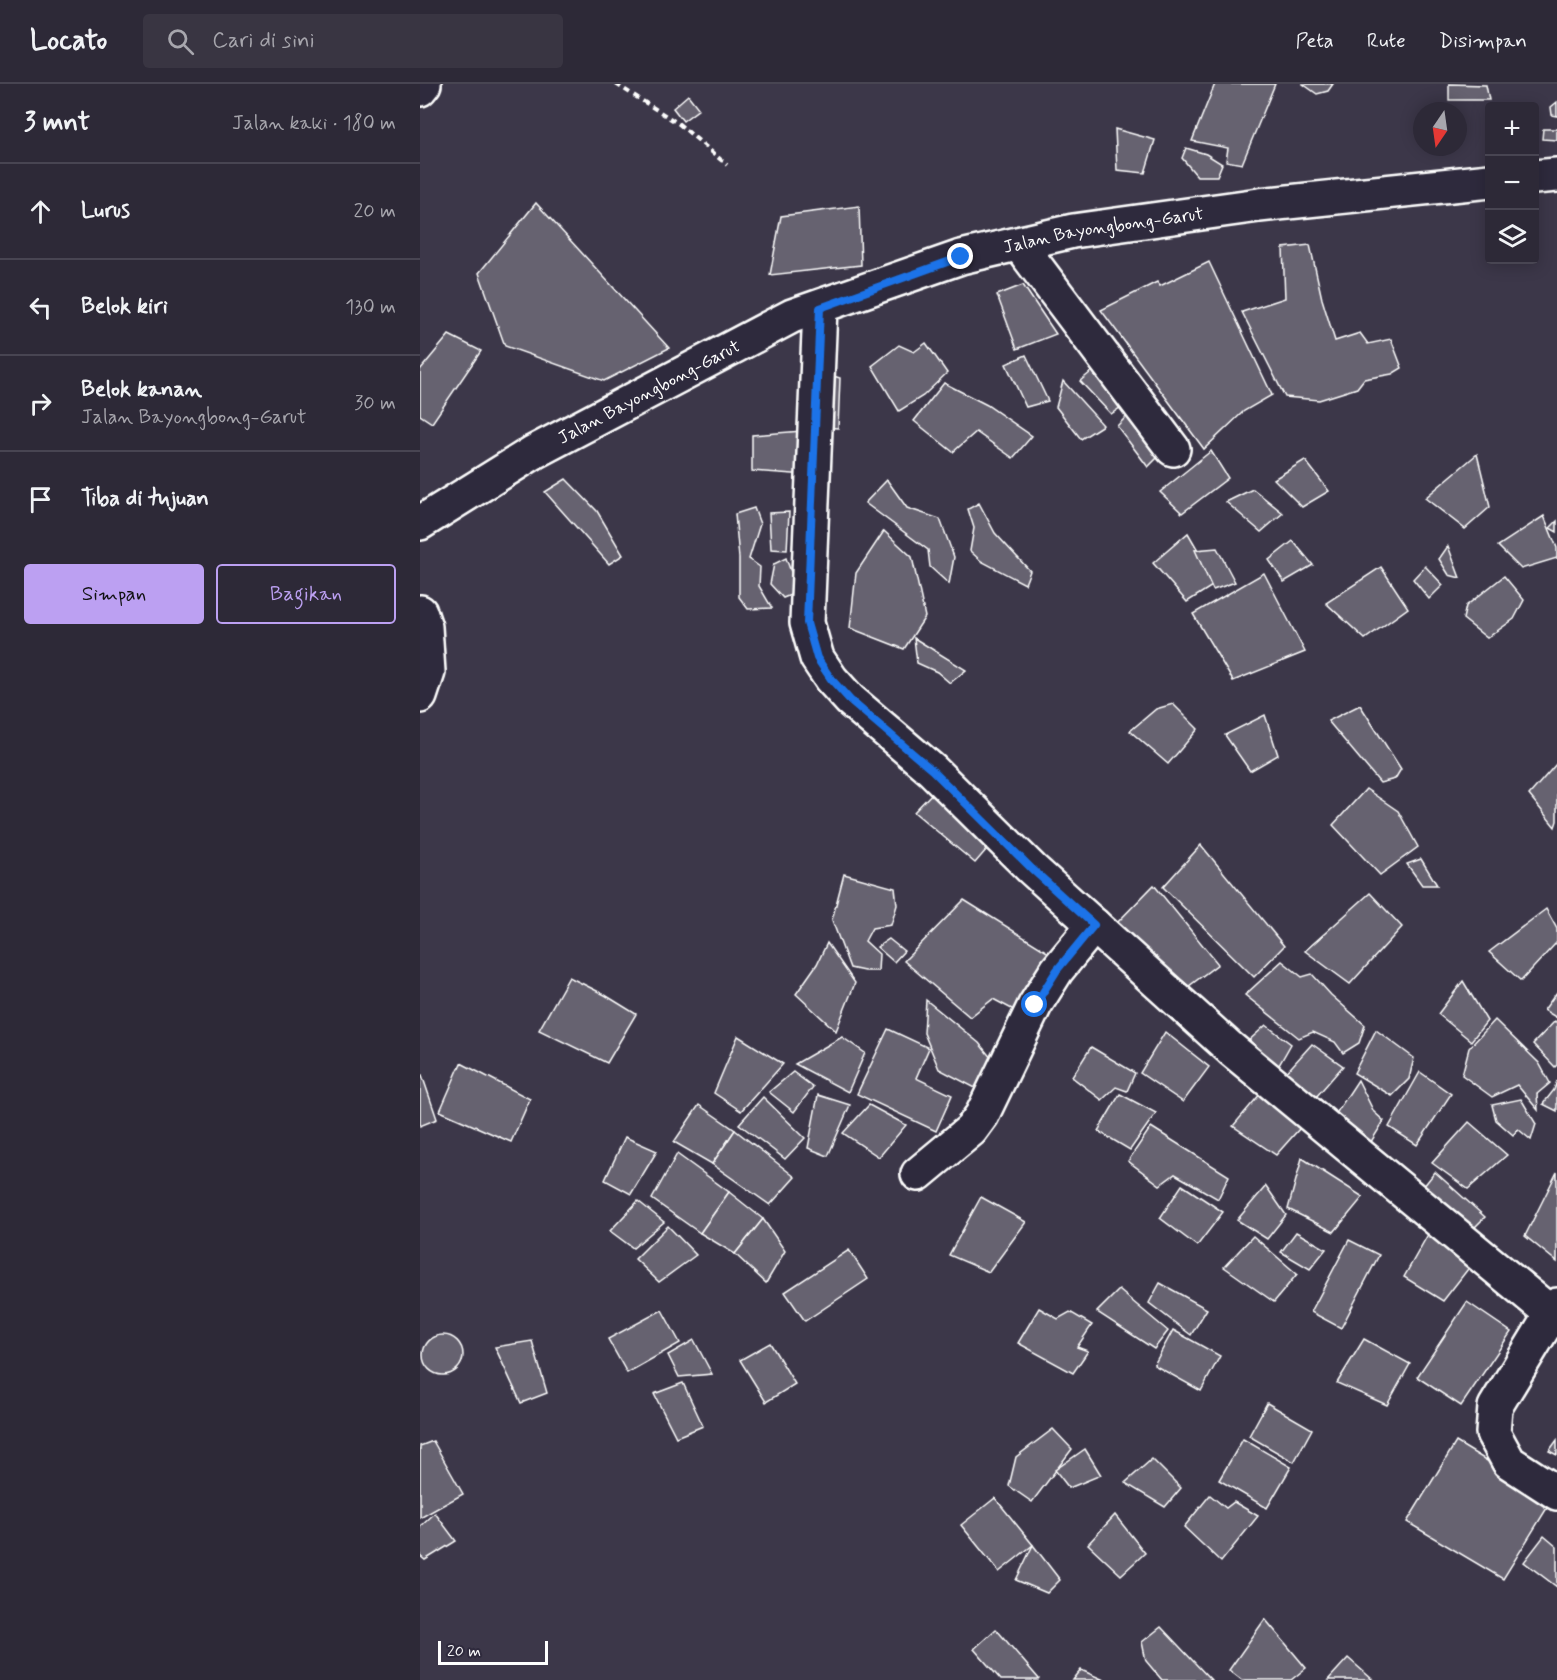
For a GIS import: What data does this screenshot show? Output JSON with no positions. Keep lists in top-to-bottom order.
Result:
{
  "streets": {
    "street": ["Jalan Bayongbong-Garut"]
  },
  "scale_bar": "20 m",
  "north": "bottom",
  "page": {
    "header": "Locato",
    "search": "Cari di sini",
    "nav": ["Peta", "Rute", "Disimpan"],
    "heading": ["3 mnt", "Jalan kaki · 180 m"],
    "map_buttons": ["+", "−"],
    "list": [
      ["Lurus", "20 m"],
      ["Belok kiri", "130 m"],
      ["Belok kanan", "Jalan Bayongbong-Garut", "30 m"],
      "Tiba di tujuan"
    ],
    "buttons": ["Simpan", "Bagikan"],
    "scale": "20 m"
  }
}
